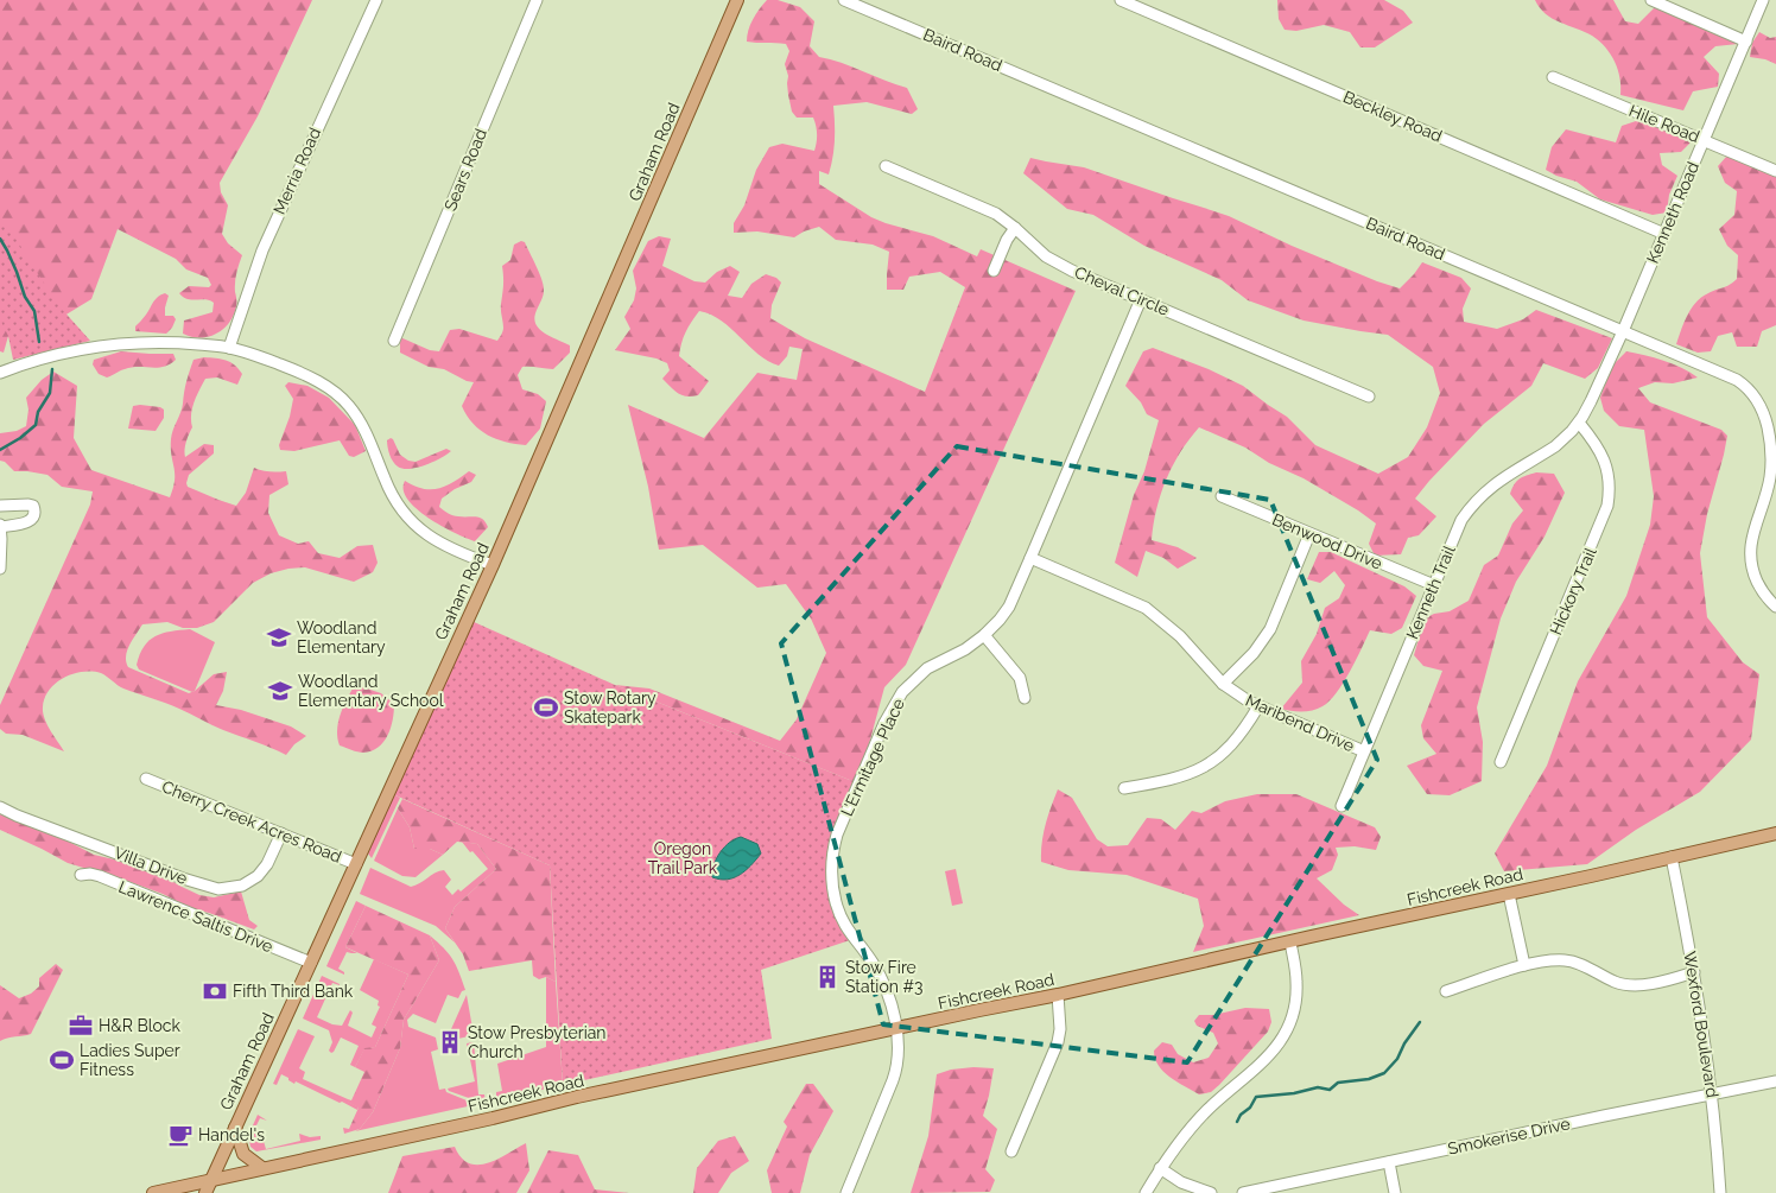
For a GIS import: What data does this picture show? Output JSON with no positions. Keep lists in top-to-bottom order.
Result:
{
  "streets": {
    "main road": ["Graham Road", "Fishcreek Road"],
    "street": [
      "Baird Road",
      "Beckley Road",
      "Hile Road",
      "Sears Road",
      "Merria Road",
      "Kenneth Road",
      "Cheval Circle",
      "Benwood Drive",
      "Hickory Trail",
      "Kenneth Trail",
      "Maribend Drive",
      "L'Ermitage Place",
      "Cherry Creek Acres Road",
      "Villa Drive",
      "Lawrence Saltis Drive",
      "Wexford Boulevard",
      "Smokerise Drive"
    ]
  },
  "crossings": [
    ["Baird Road", "Kenneth Road"],
    ["Beckley Road", "Kenneth Road"],
    ["Hile Road", "Kenneth Road"],
    ["Graham Road", "Cherry Creek Acres Road"],
    ["Graham Road", "Fishcreek Road"],
    ["Graham Road", "Lawrence Saltis Drive"],
    ["Kenneth Road", "Hickory Trail"],
    ["Kenneth Road", "Kenneth Trail"],
    ["Cheval Circle", "L'Ermitage Place"],
    ["Benwood Drive", "Kenneth Trail"],
    ["Hickory Trail", "Kenneth Trail"],
    ["Kenneth Trail", "Maribend Drive"],
    ["Maribend Drive", "L'Ermitage Place"],
    ["L'Ermitage Place", "Fishcreek Road"],
    ["Cherry Creek Acres Road", "Villa Drive"],
    ["Fishcreek Road", "Wexford Boulevard"],
    ["Wexford Boulevard", "Smokerise Drive"]
  ],
  "parks": ["Oregon Trail Park"],
  "places": {
    "school or university": ["Woodland Elementary", "Woodland Elementary School"],
    "sports": ["Stow Rotary Skatepark", "Ladies Super Fitness"],
    "building": ["Stow Fire Station #3", "Stow Presbyterian Church"],
    "bank": ["Fifth Third Bank"],
    "office": ["H&R Block"],
    "cafe": ["Handel's"]
  }
}
